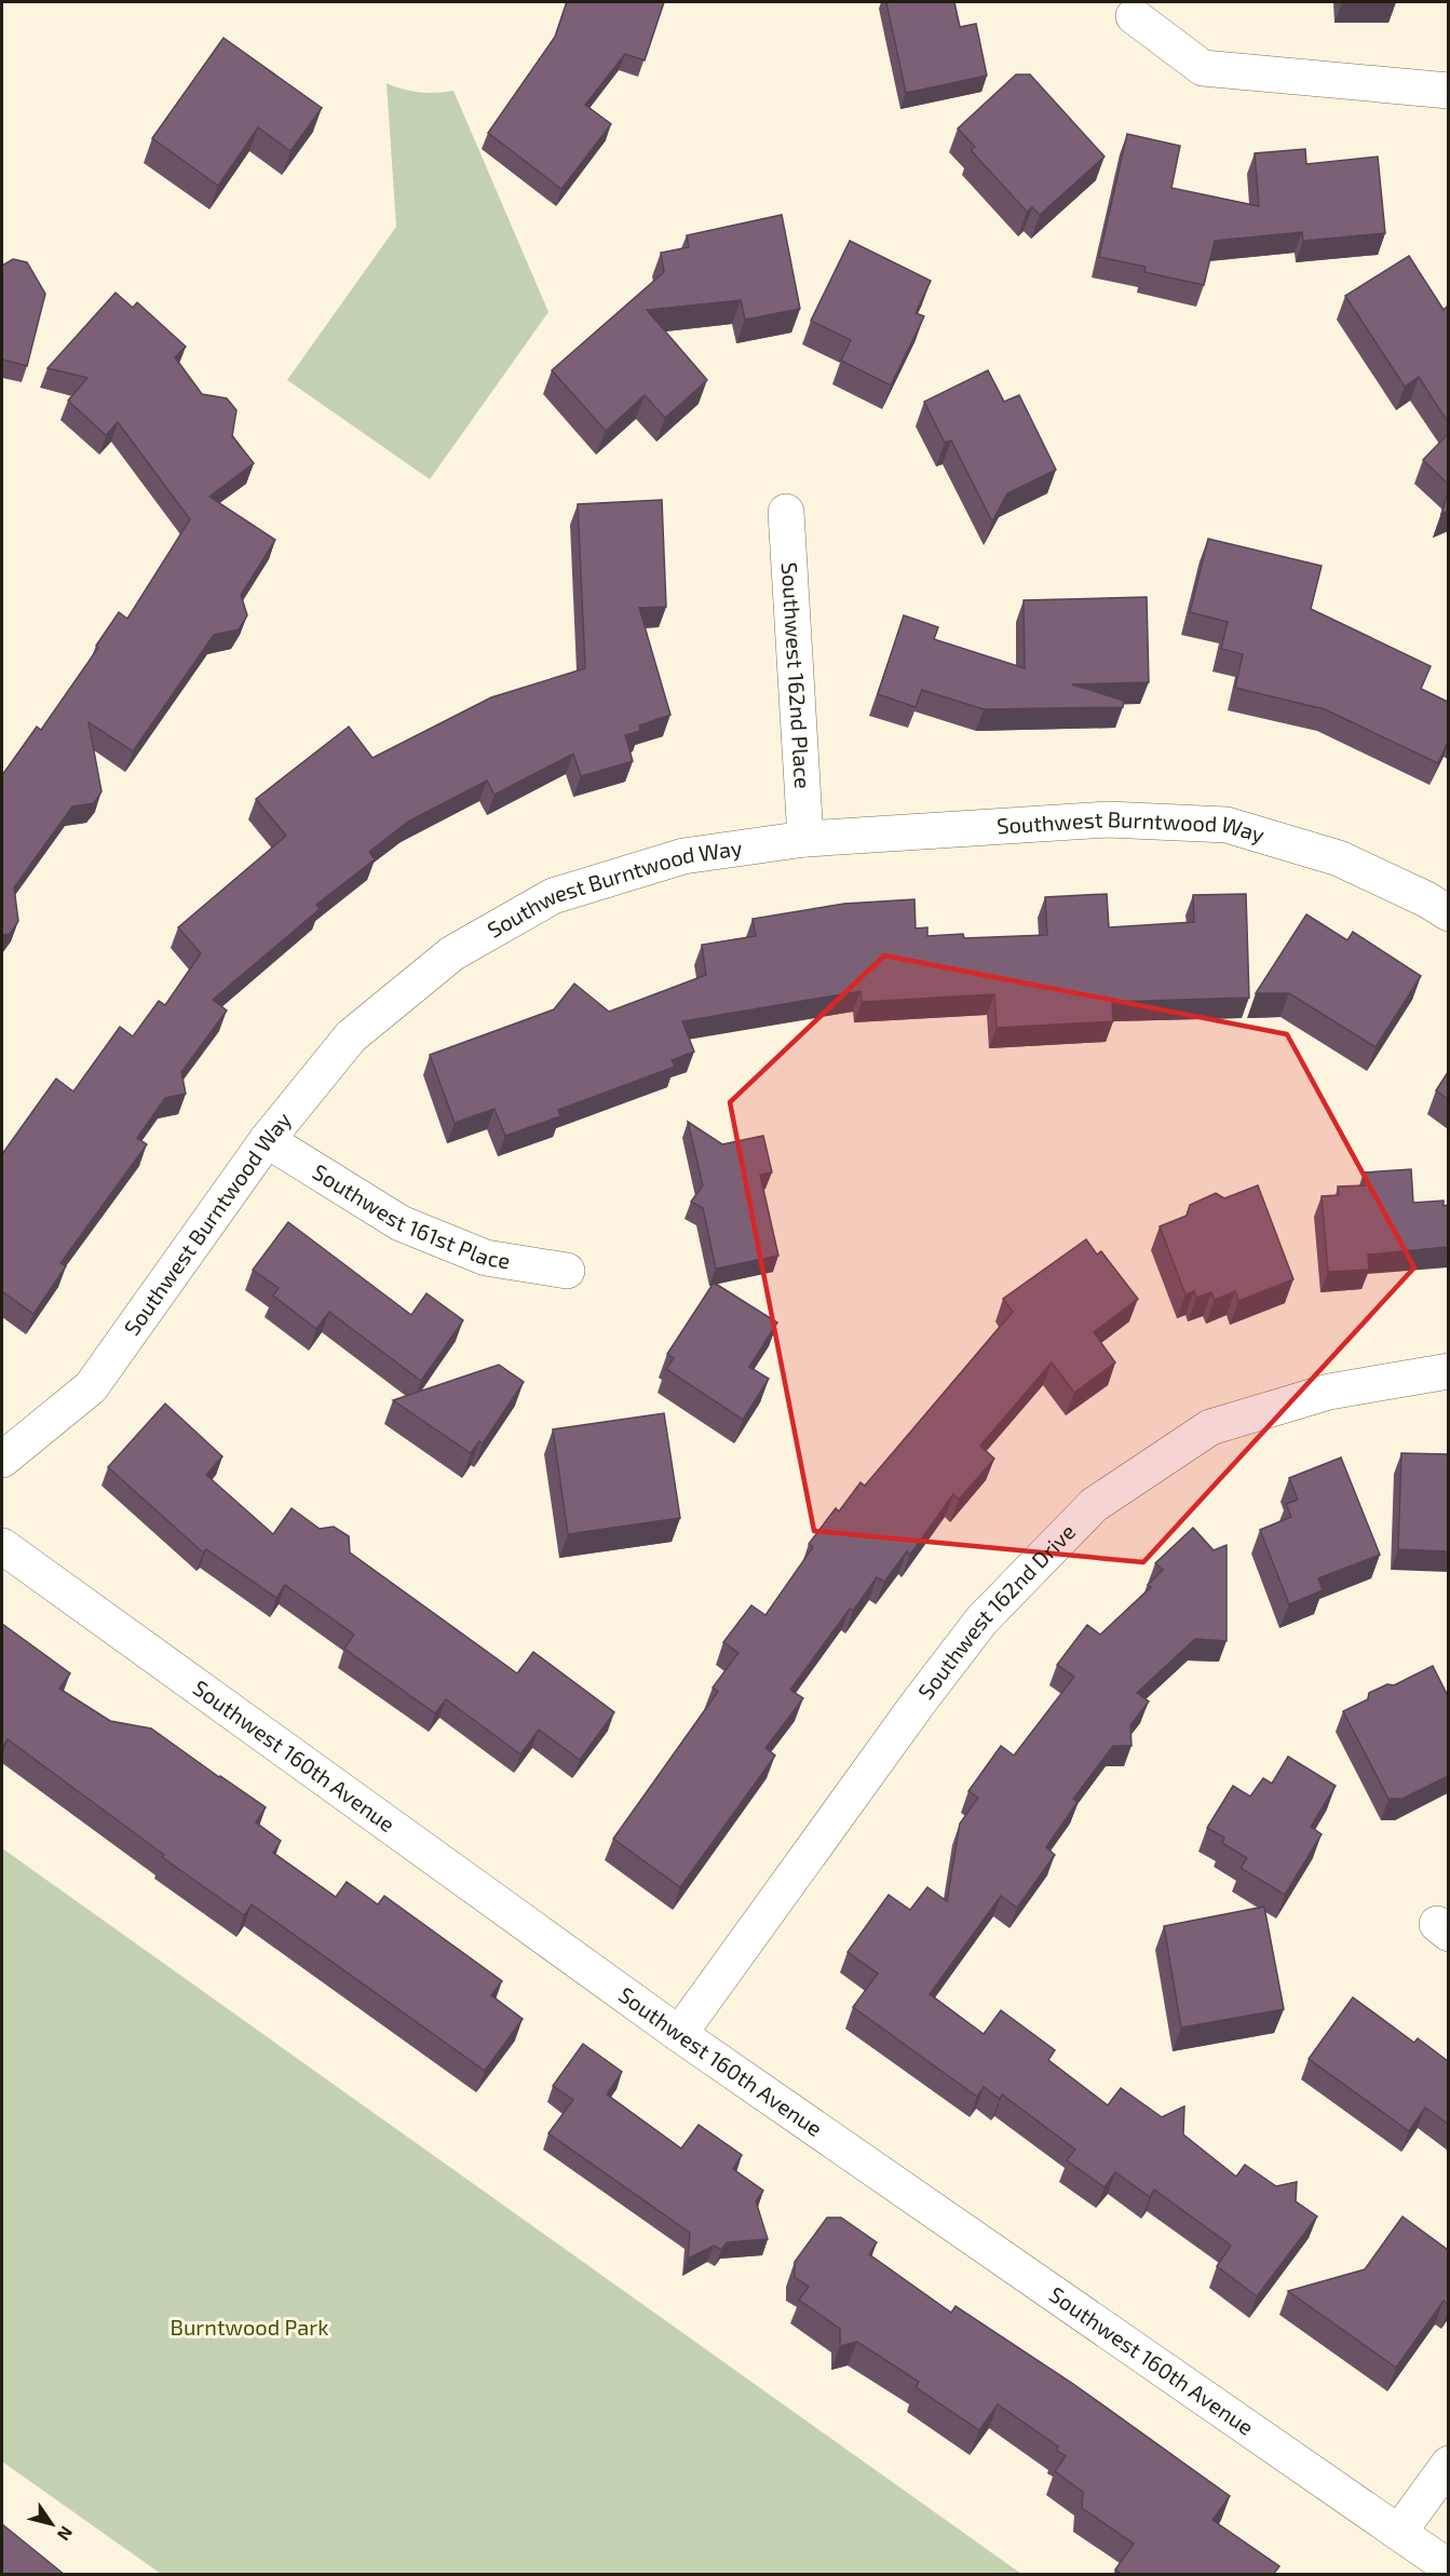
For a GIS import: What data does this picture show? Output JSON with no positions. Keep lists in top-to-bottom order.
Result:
{
  "streets": {
    "street": [
      "Southwest 162nd Place",
      "Southwest Burntwood Way",
      "Southwest 161st Place",
      "Southwest 162nd Drive",
      "Southwest 160th Avenue"
    ]
  },
  "crossings": [
    ["Southwest 162nd Place", "Southwest Burntwood Way"],
    ["Southwest Burntwood Way", "Southwest 161st Place"],
    ["Southwest 162nd Drive", "Southwest 160th Avenue"]
  ],
  "parks": ["Burntwood Park"],
  "north": "bottom right"
}
